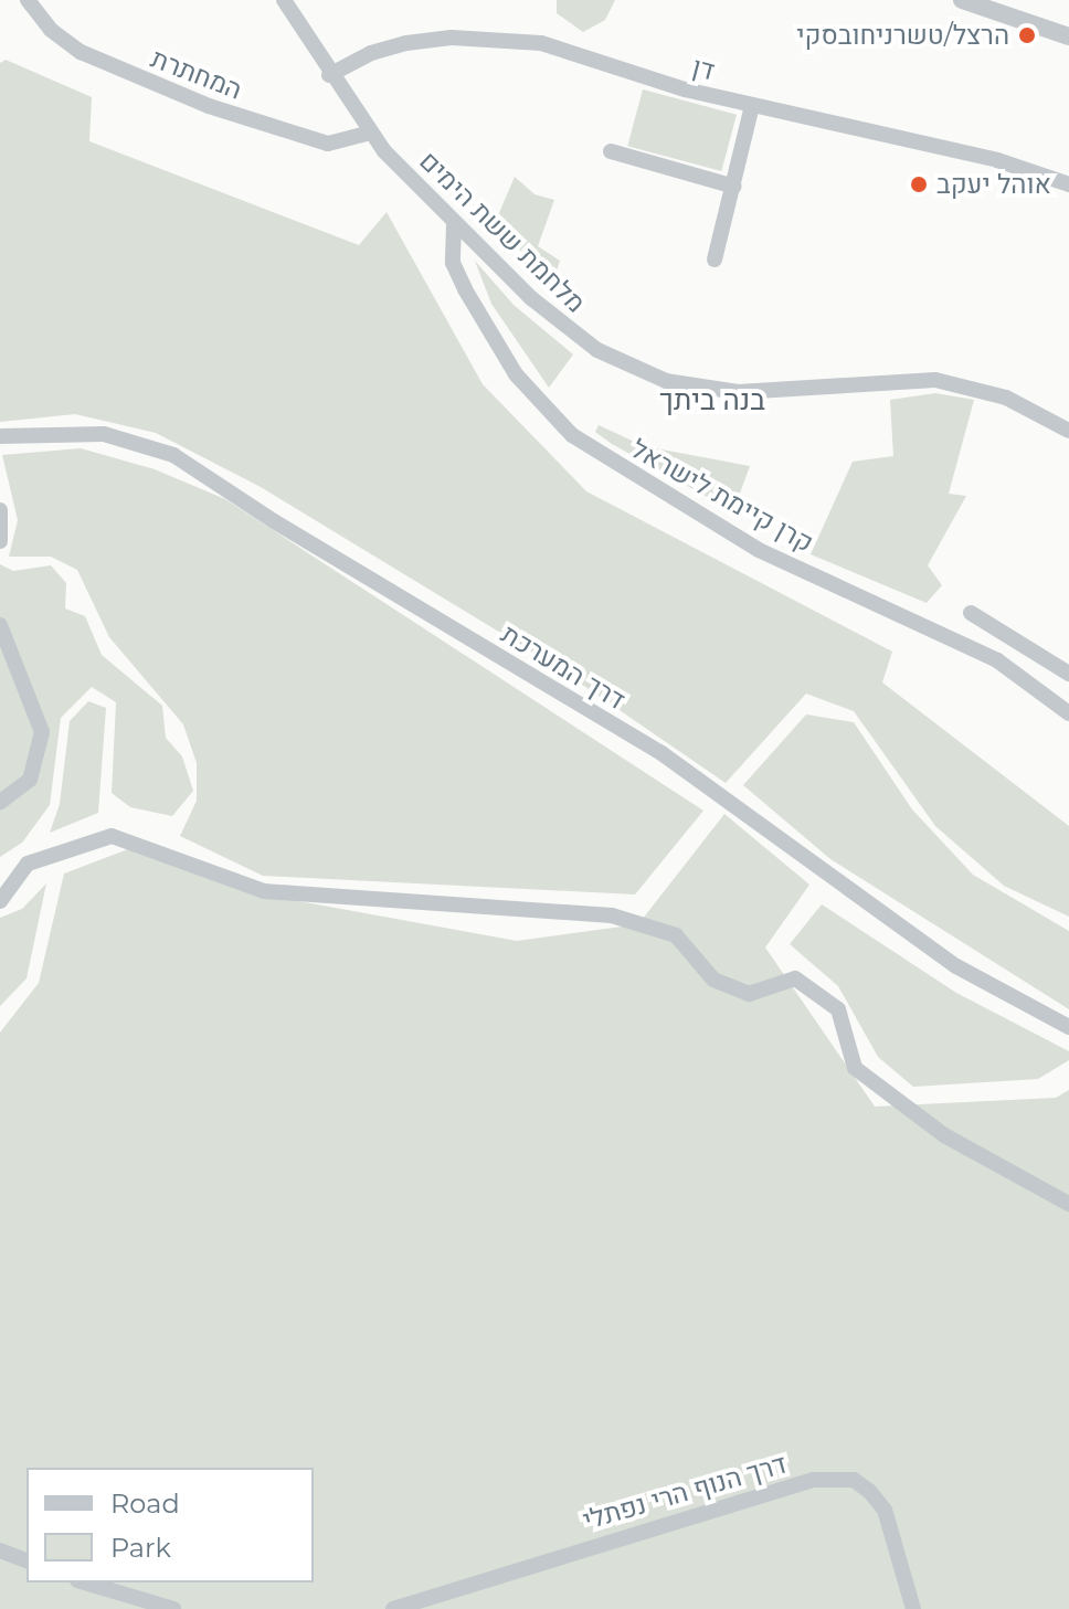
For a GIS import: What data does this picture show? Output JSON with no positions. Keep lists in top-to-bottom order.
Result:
{
  "streets": {
    "street": [
      "דן",
      "המחתרת",
      "מלחמת ששת הימים",
      "קרן קיימת לישראל",
      "דרך המערכת",
      "דרך הנוף הרי נפתלי"
    ]
  },
  "crossings": [
    ["דן", "מלחמת ששת הימים"],
    ["המחתרת", "מלחמת ששת הימים"],
    ["מלחמת ששת הימים", "קרן קיימת לישראל"]
  ],
  "districts": ["בנה ביתך"],
  "places": ["הרצל/טשרניחובסקי", "אוהל יעקב"],
  "legend": ["Road", "Park"]
}
